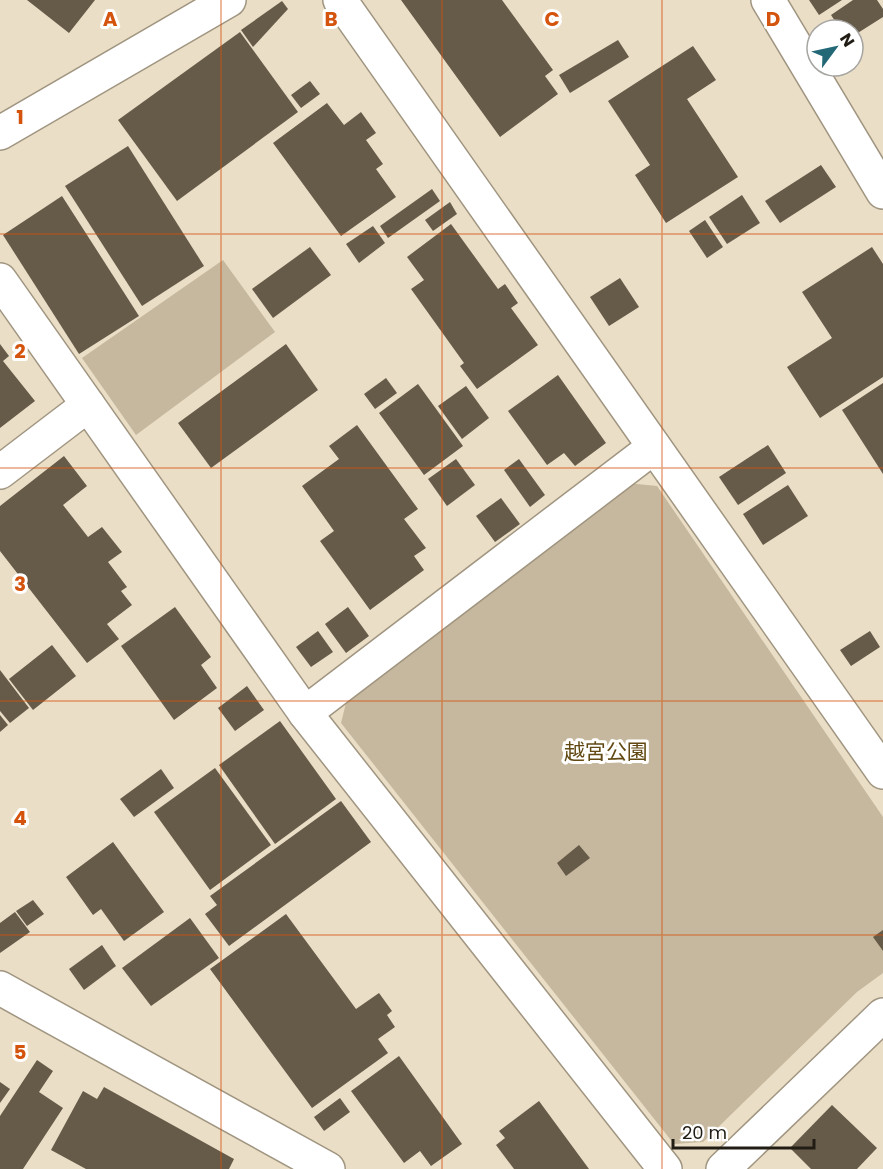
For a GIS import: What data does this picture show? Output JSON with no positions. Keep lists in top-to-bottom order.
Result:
{
  "parks": ["越宮公園"],
  "scale_bar": "20 m",
  "north": "top right",
  "grid": {
    "columns": [
      "A",
      "B",
      "C",
      "D"
    ],
    "rows": [
      "1",
      "2",
      "3",
      "4",
      "5"
    ]
  }
}
